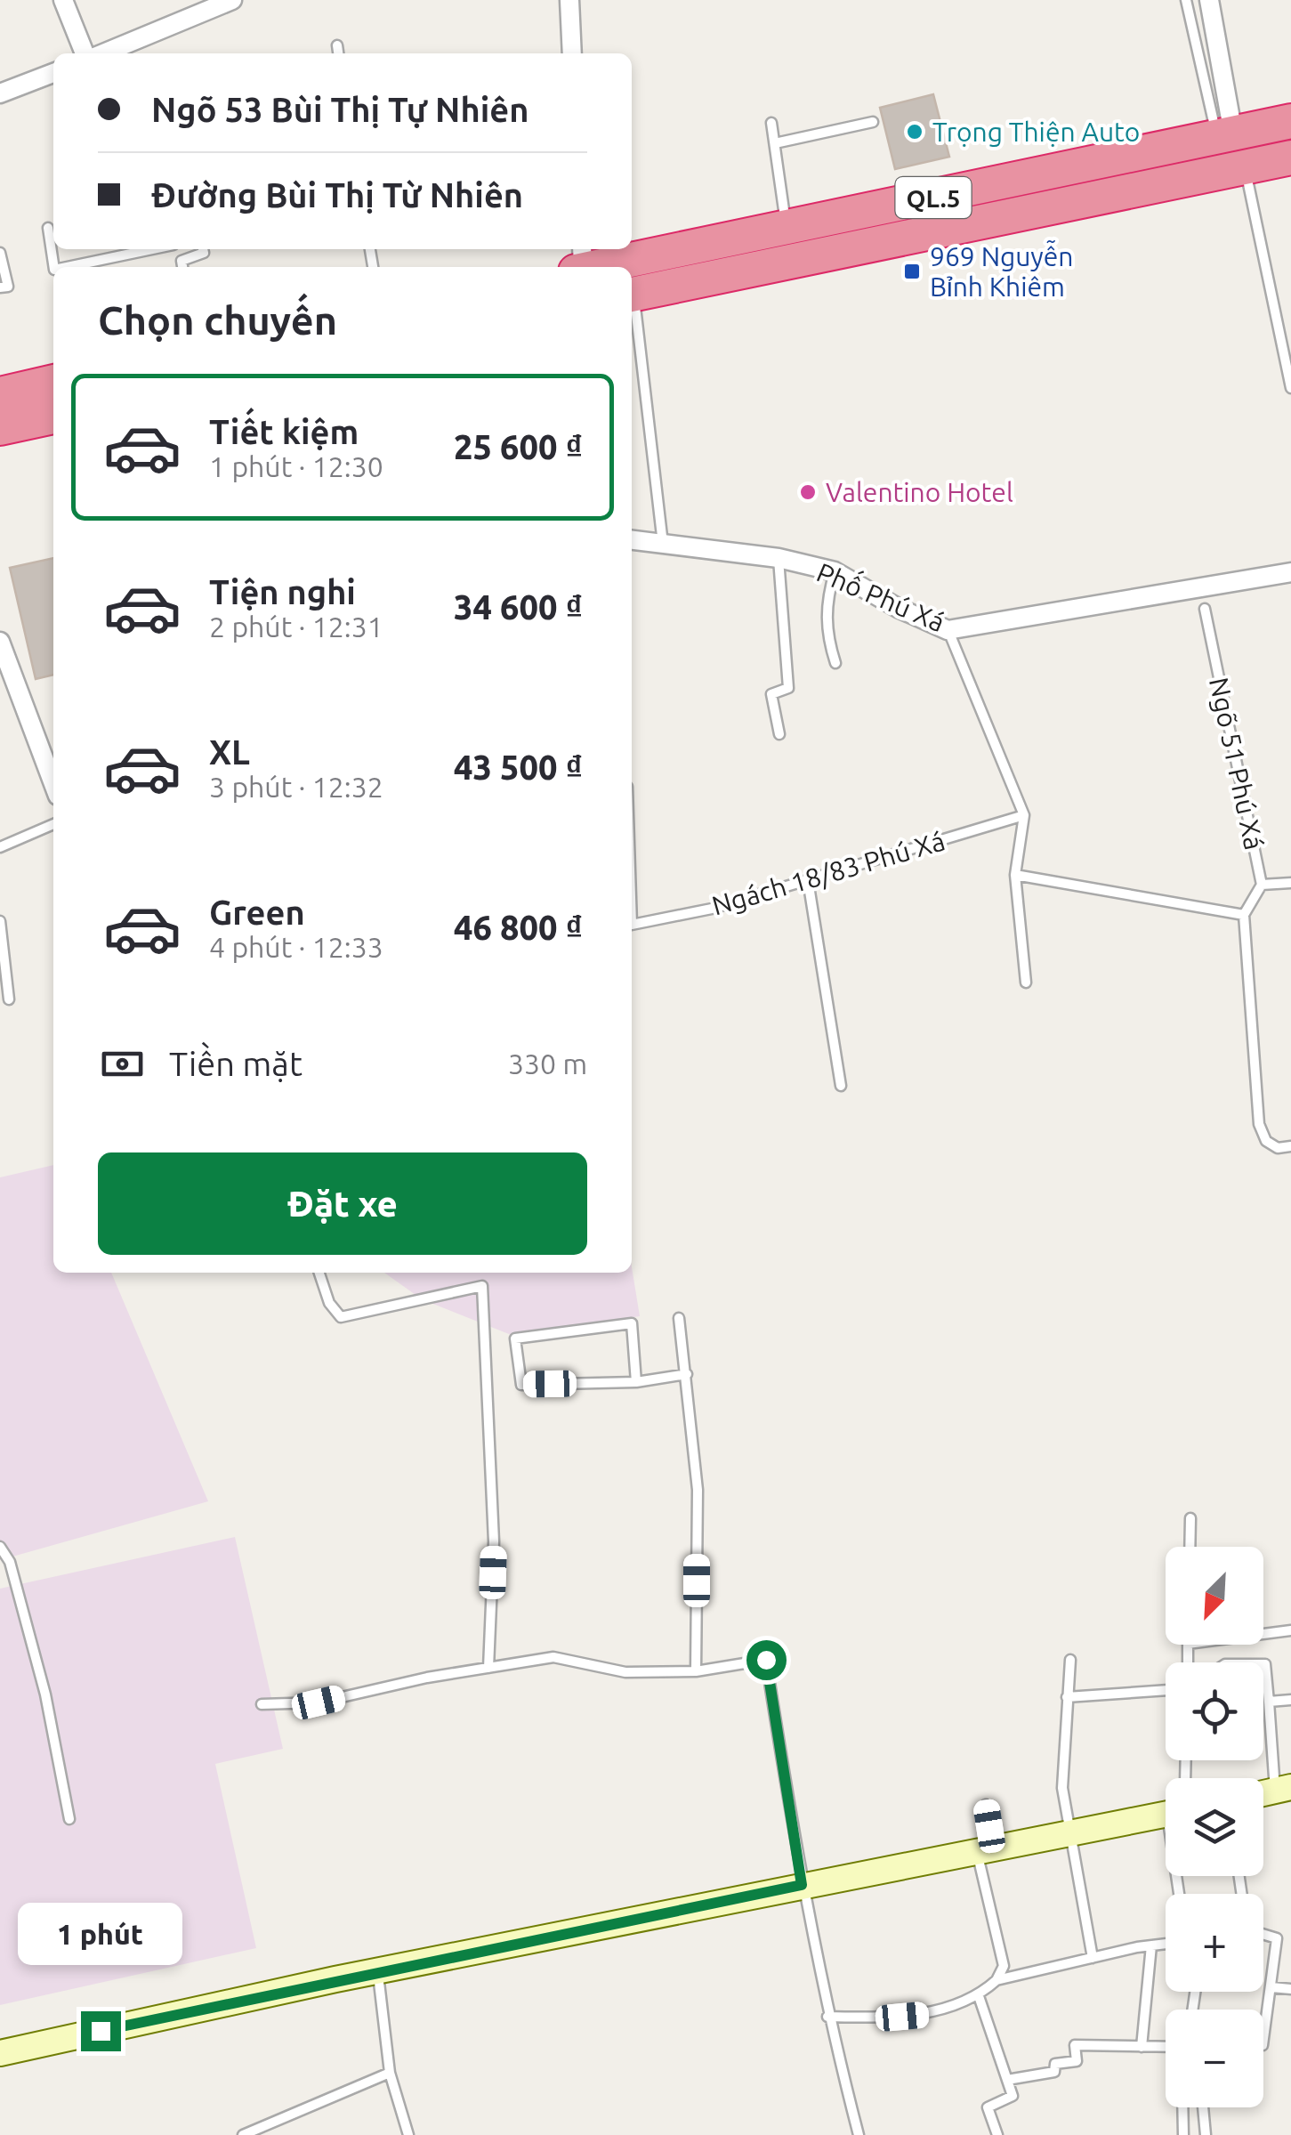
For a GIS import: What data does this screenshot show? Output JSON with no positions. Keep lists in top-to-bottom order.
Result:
{
  "streets": {
    "highway": ["QL.5"],
    "street": ["Phố Phú Xá"],
    "lane": ["Ngõ 51 Phú Xá", "Ngách 18/83 Phú Xá"]
  },
  "places": {
    "other": ["Trọng Thiện Auto", "Valentino Hotel"],
    "transit": ["969 Nguyễn Bỉnh Khiêm"]
  },
  "north": "bottom left",
  "page": {
    "banner": ["Ngõ 53 Bùi Thị Tự Nhiên", "Đường Bùi Thị Từ Nhiên"],
    "heading": "Chọn chuyến",
    "list": [
      {
        "name": "Tiết kiệm",
        "note": "1 phút · 12:30",
        "value": "25 600 ₫"
      },
      {
        "name": "Tiện nghi",
        "note": "2 phút · 12:31",
        "value": "34 600 ₫"
      },
      {
        "name": "XL",
        "note": "3 phút · 12:32",
        "value": "43 500 ₫"
      },
      {
        "name": "Green",
        "note": "4 phút · 12:33",
        "value": "46 800 ₫"
      }
    ],
    "pay": ["Tiền mặt", "330 m"],
    "buttons": "Đặt xe",
    "map_buttons": ["+", "−"],
    "bubble": "1 phút"
  }
}
